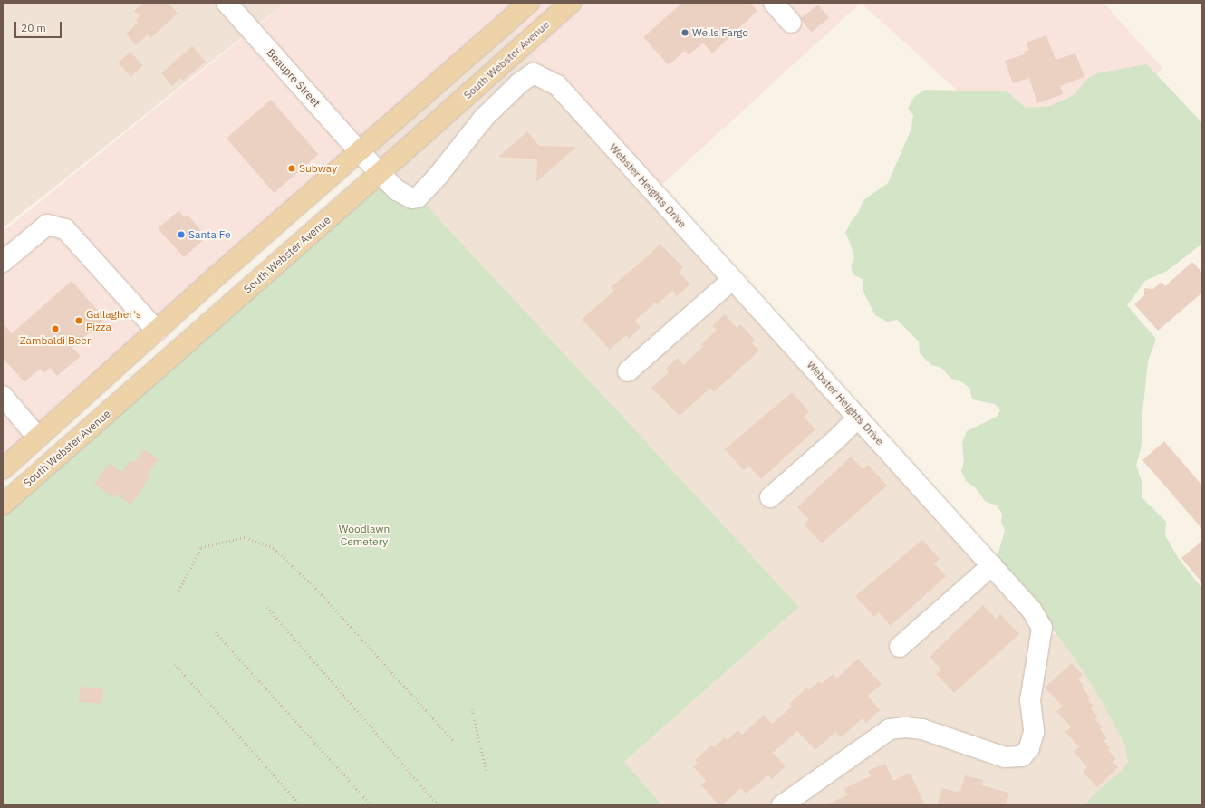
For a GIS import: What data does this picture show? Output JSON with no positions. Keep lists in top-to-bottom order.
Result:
{
  "streets": {
    "main road": ["South Webster Avenue"],
    "street": ["Beaupre Street", "Webster Heights Drive"]
  },
  "crossings": [
    ["South Webster Avenue", "Webster Heights Drive"],
    ["Beaupre Street", "Webster Heights Drive"]
  ],
  "parks": ["Woodlawn Cemetery"],
  "places": [
    "Wells Fargo",
    "Subway",
    "Santa Fe",
    "Gallagher's Pizza",
    "Zambaldi Beer"
  ],
  "scale_bar": "20 m"
}
